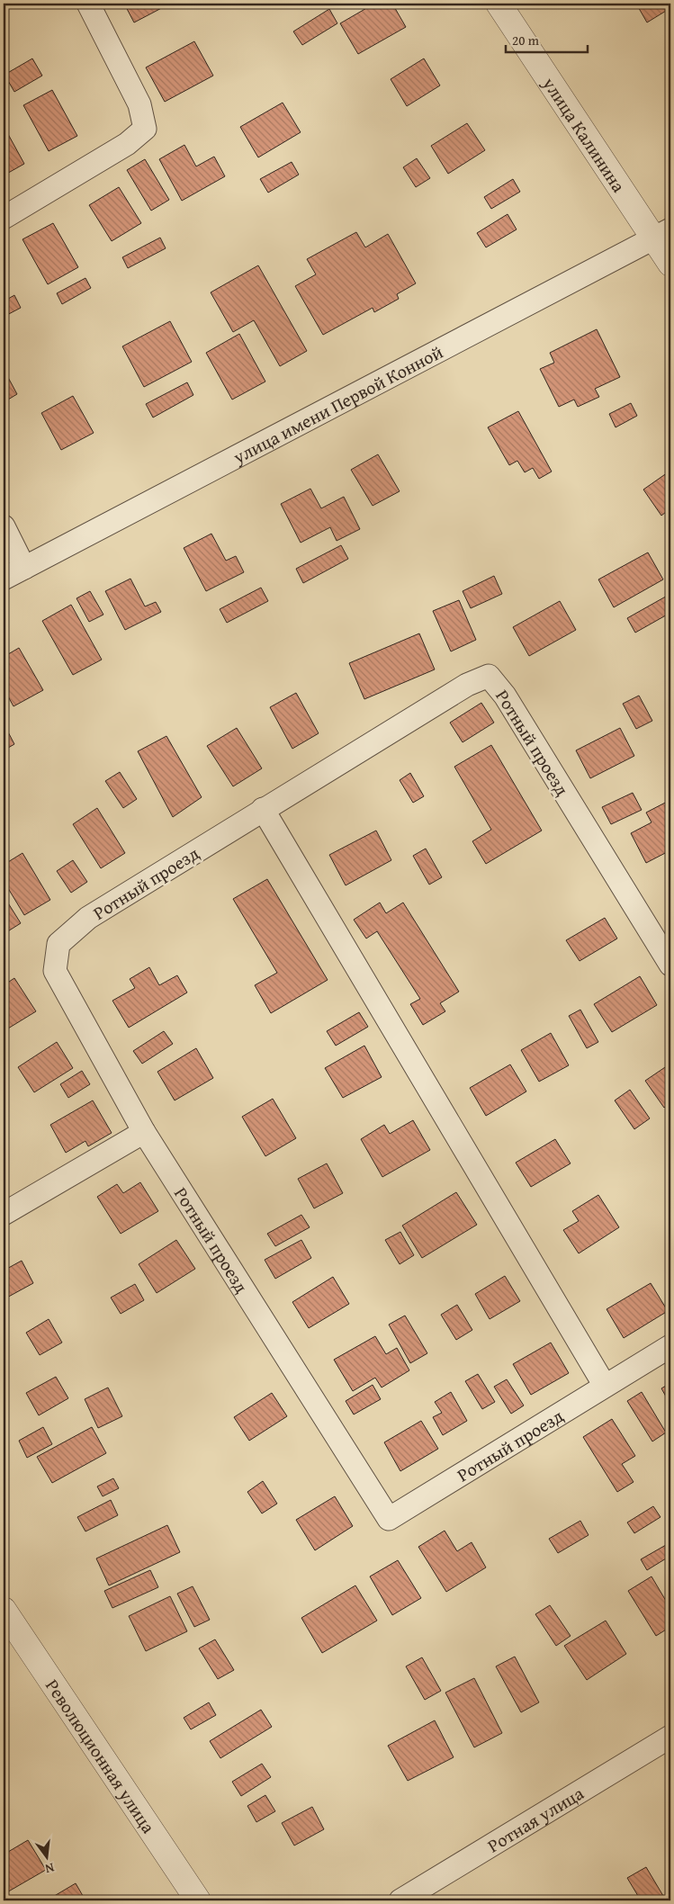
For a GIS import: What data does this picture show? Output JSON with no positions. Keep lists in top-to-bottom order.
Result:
{
  "streets": {
    "street": [
      "улица Калинина",
      "улица имени Первой Конной",
      "Ротный проезд",
      "Революционная улица",
      "Ротная улица"
    ]
  },
  "crossings": [
    ["улица Калинина", "улица имени Первой Конной"]
  ],
  "scale_bar": "20 m",
  "north": "bottom"
}
